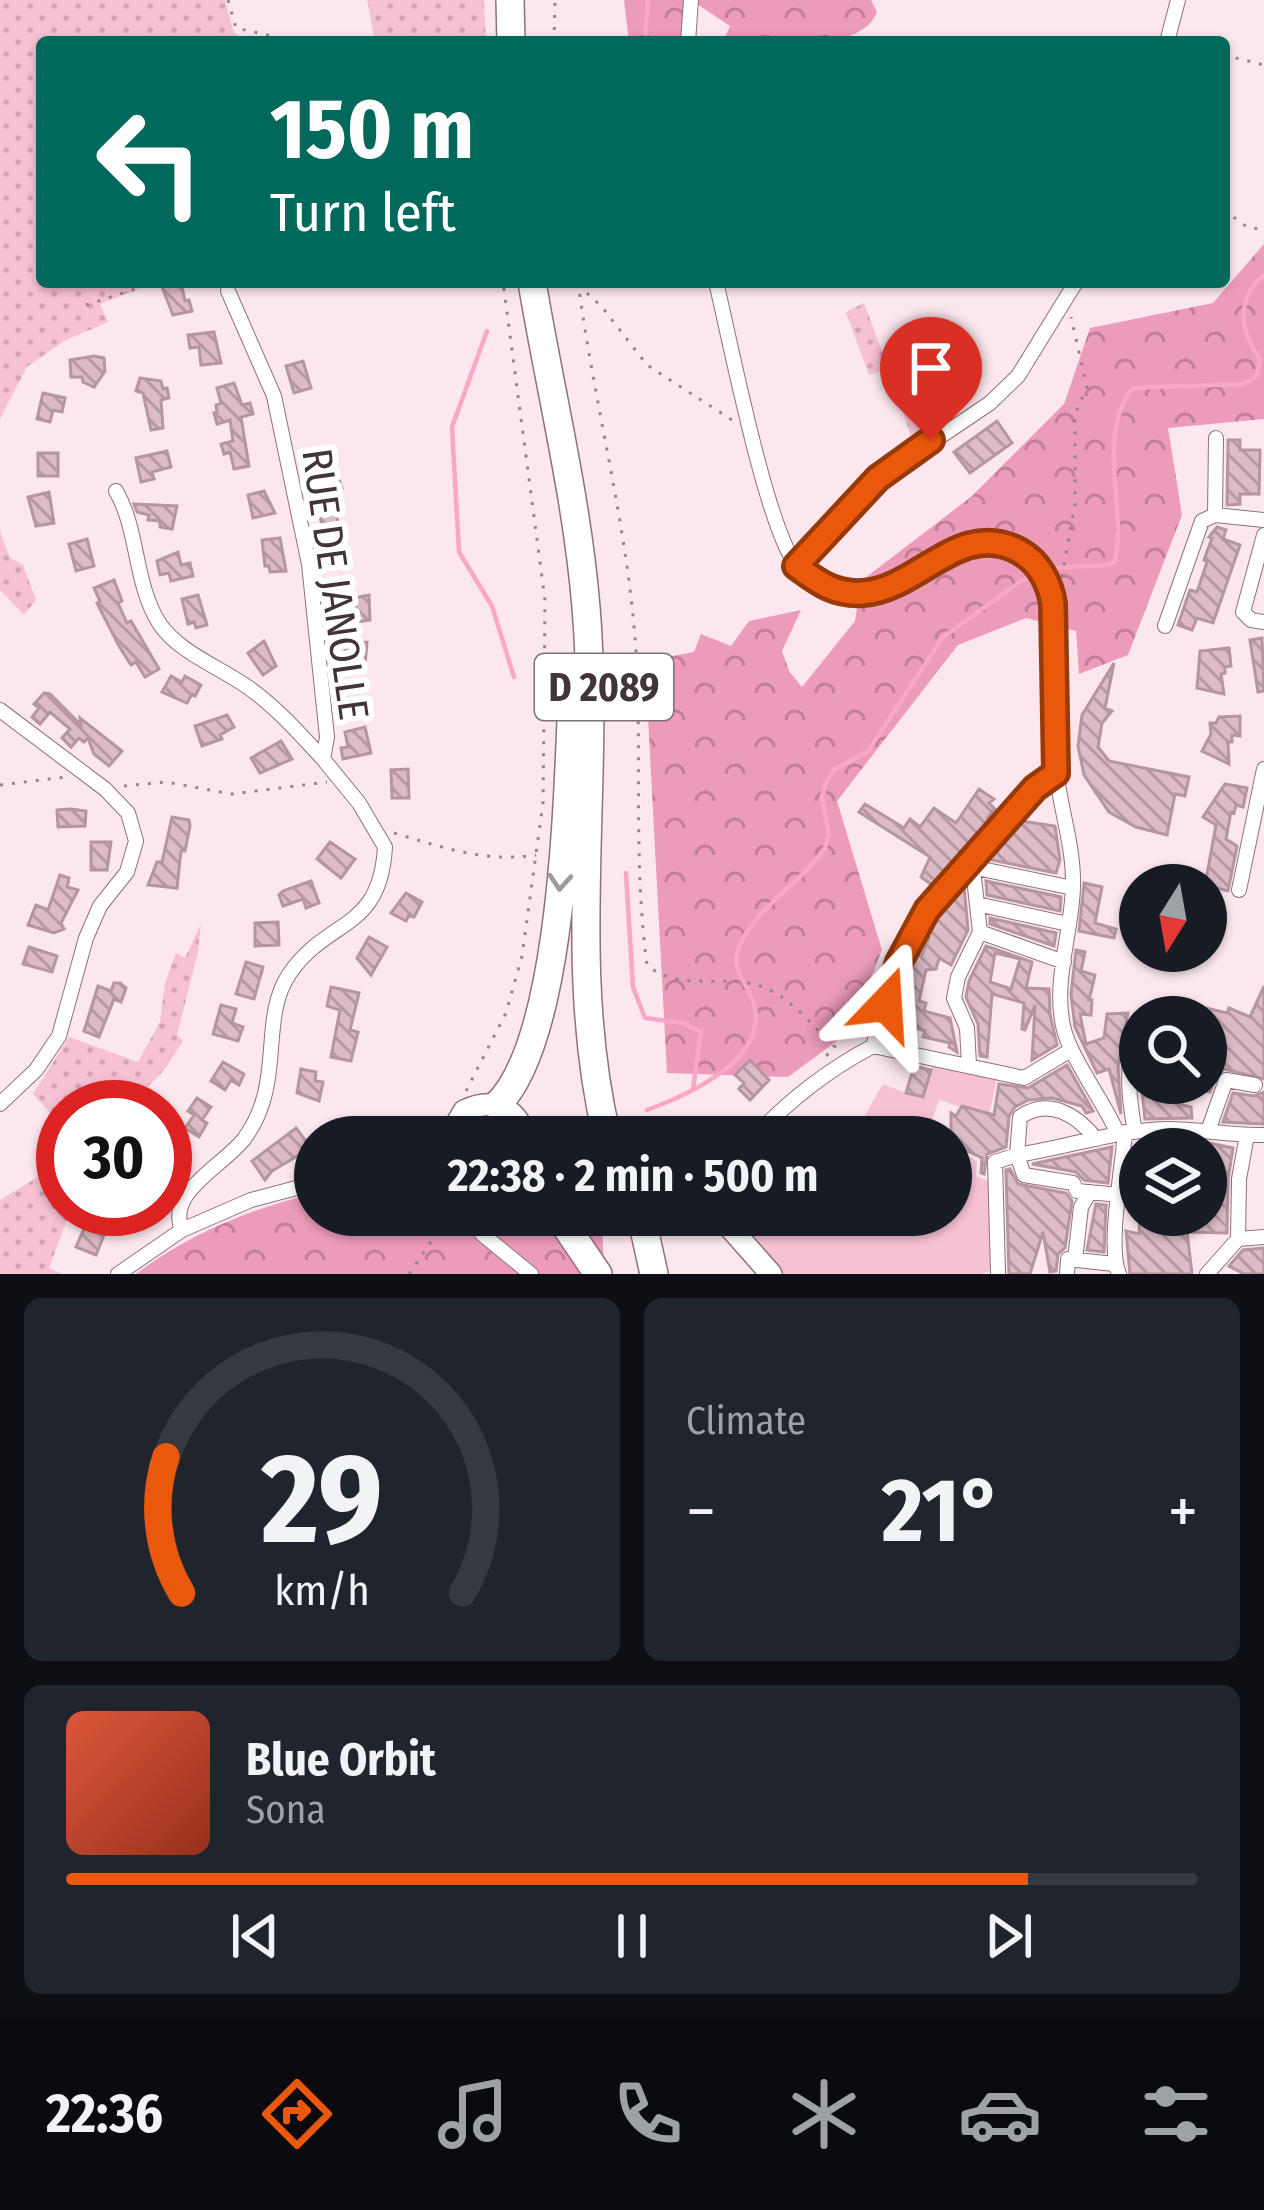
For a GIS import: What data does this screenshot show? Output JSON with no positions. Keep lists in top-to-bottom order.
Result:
{
  "streets": {
    "highway": ["D 2089"],
    "street": ["RUE DE JANOLLE"]
  },
  "north": "bottom",
  "page": {
    "turn": ["150 m", "Turn left"],
    "limit": "30",
    "trip": "22:38 · 2 min · 500 m",
    "tile": "Climate",
    "heat": ["−", "21°", "+"],
    "song": ["Blue Orbit", "Sona"],
    "tabs": "22:36",
    "gauge": ["29", "km/h"]
  }
}
